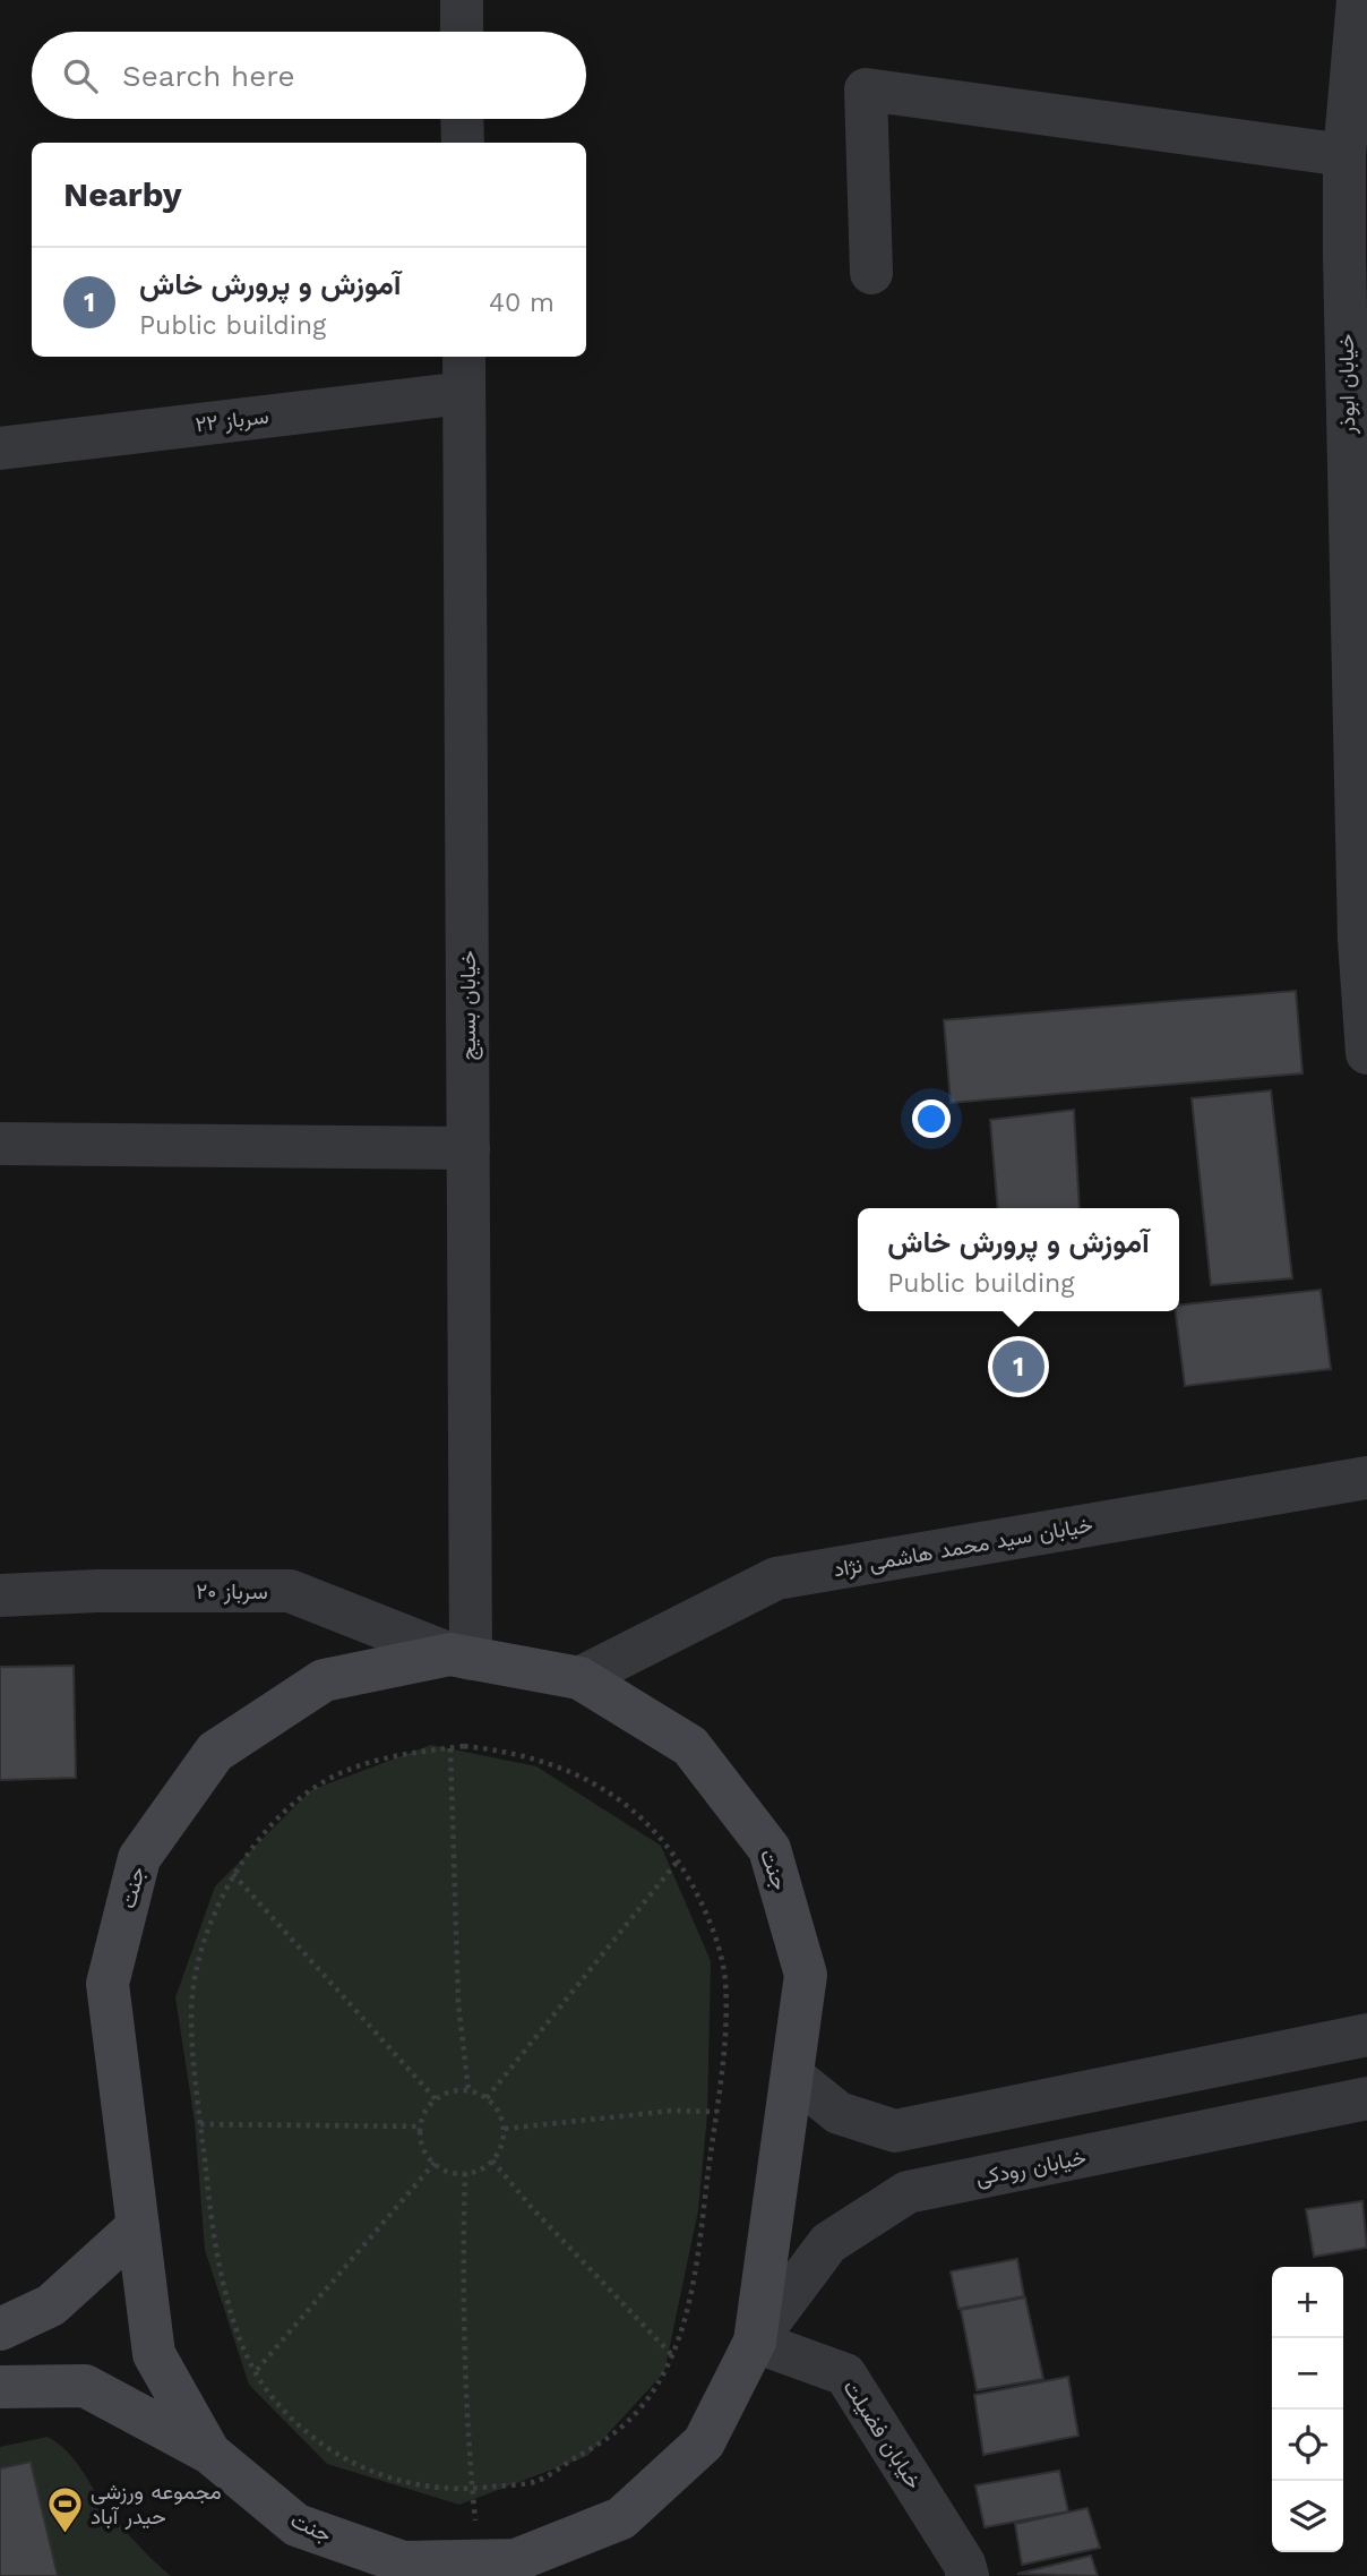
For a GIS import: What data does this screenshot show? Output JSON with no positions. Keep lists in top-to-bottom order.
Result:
{
  "streets": {
    "main road": ["جنت"],
    "street": [
      "خیابان ابوذر",
      "سرباز ۲۲",
      "خیابان بسیج",
      "خیابان سید محمد هاشمی نژاد",
      "سرباز ۲۰",
      "خیابان رودکی",
      "خیابان فضیلت"
    ]
  },
  "crossings": [
    ["سرباز ۲۲", "خیابان بسیج"],
    ["خیابان بسیج", "سرباز ۲۰"],
    ["خیابان بسیج", "جنت"],
    ["خیابان سید محمد هاشمی نژاد", "جنت"],
    ["سرباز ۲۰", "جنت"],
    ["جنت", "خیابان رودکی"],
    ["جنت", "خیابان فضیلت"],
    ["خیابان رودکی", "خیابان فضیلت"]
  ],
  "places": {
    "sports": ["مجموعه ورزشی حیدر آباد"]
  },
  "page": {
    "search": "Search here",
    "heading": "Nearby",
    "list": [
      {
        "mark": "1",
        "name": "آموزش و پرورش خاش",
        "note": "Public building",
        "value": "40 m"
      }
    ],
    "popup": ["آموزش و پرورش خاش", "Public building"],
    "pins": "1",
    "map_buttons": ["+", "−"]
  }
}
